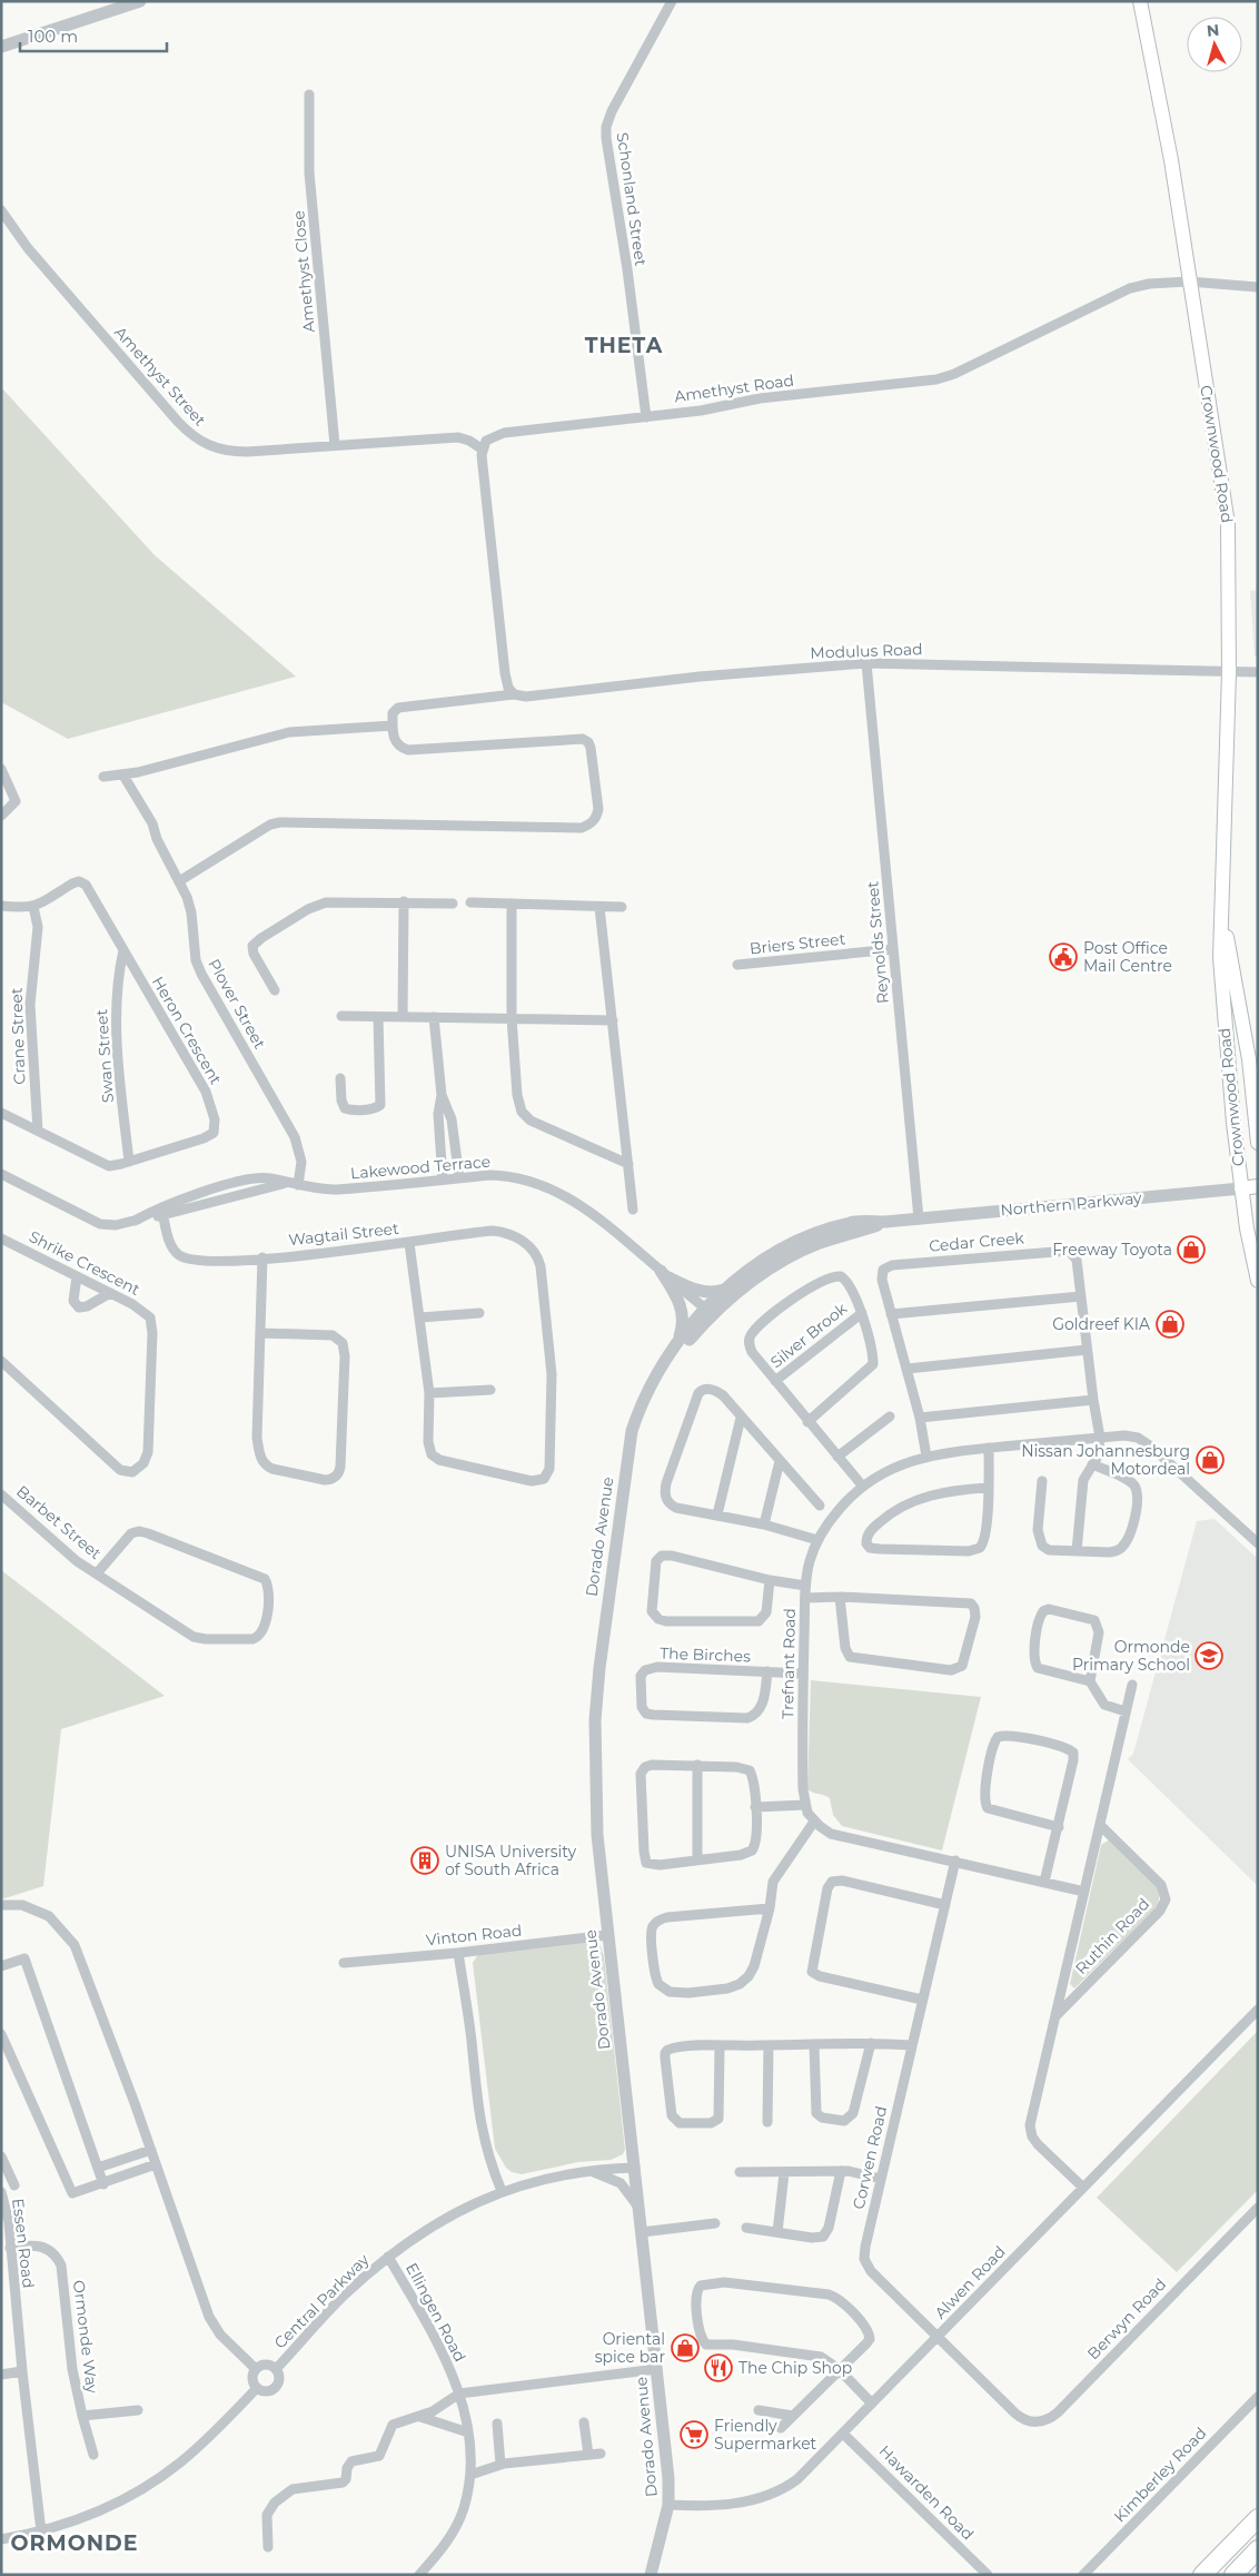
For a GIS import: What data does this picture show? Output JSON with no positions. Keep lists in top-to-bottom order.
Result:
{
  "streets": {
    "main road": ["Crownwood Road", "Northern Parkway"],
    "street": [
      "Schonland Street",
      "Amethyst Close",
      "Amethyst Street",
      "Amethyst Road",
      "Modulus Road",
      "Reynolds Street",
      "Briers Street",
      "Plover Street",
      "Heron Crescent",
      "Crane Street",
      "Swan Street",
      "Lakewood Terrace",
      "Wagtail Street",
      "Cedar Creek",
      "Shrike Crescent",
      "Silver Brook",
      "Barbet Street",
      "Dorado Avenue",
      "The Birches",
      "Trefnant Road",
      "Vinton Road",
      "Ruthin Road",
      "Corwen Road",
      "Essen Road",
      "Alwen Road",
      "Central Parkway",
      "Ellingen Road",
      "Berwyn Road",
      "Ormonde Way",
      "Kimberley Road",
      "Hawarden Road"
    ]
  },
  "crossings": [
    ["Schonland Street", "Amethyst Road"],
    ["Amethyst Close", "Amethyst Street"],
    ["Amethyst Street", "Amethyst Road"],
    ["Amethyst Road", "Crownwood Road"],
    ["Crownwood Road", "Modulus Road"],
    ["Crownwood Road", "Northern Parkway"],
    ["Modulus Road", "Reynolds Street"],
    ["Reynolds Street", "Briers Street"],
    ["Reynolds Street", "Northern Parkway"],
    ["Plover Street", "Lakewood Terrace"],
    ["Heron Crescent", "Crane Street"],
    ["Heron Crescent", "Swan Street"],
    ["Lakewood Terrace", "Northern Parkway"],
    ["Lakewood Terrace", "Wagtail Street"],
    ["Lakewood Terrace", "Dorado Avenue"],
    ["Northern Parkway", "Dorado Avenue"],
    ["Cedar Creek", "Trefnant Road"],
    ["Silver Brook", "Trefnant Road"],
    ["Dorado Avenue", "Vinton Road"],
    ["Dorado Avenue", "Alwen Road"],
    ["Dorado Avenue", "Ellingen Road"],
    ["The Birches", "Trefnant Road"],
    ["Ruthin Road", "Alwen Road"],
    ["Corwen Road", "Alwen Road"],
    ["Corwen Road", "Berwyn Road"],
    ["Essen Road", "Ormonde Way"],
    ["Alwen Road", "Hawarden Road"],
    ["Central Parkway", "Ellingen Road"]
  ],
  "districts": ["THETA", "ORMONDE"],
  "places": {
    "public building": ["Post Office Mail Centre"],
    "shop": [
      "Freeway Toyota",
      "Goldreef KIA",
      "Nissan Johannesburg Motordeal",
      "Oriental spice bar"
    ],
    "school or university": ["Ormonde Primary School"],
    "building": ["UNISA University of South Africa"],
    "restaurant": ["The Chip Shop"],
    "supermarket": ["Friendly Supermarket"]
  },
  "scale_bar": "100 m",
  "north": "top"
}
